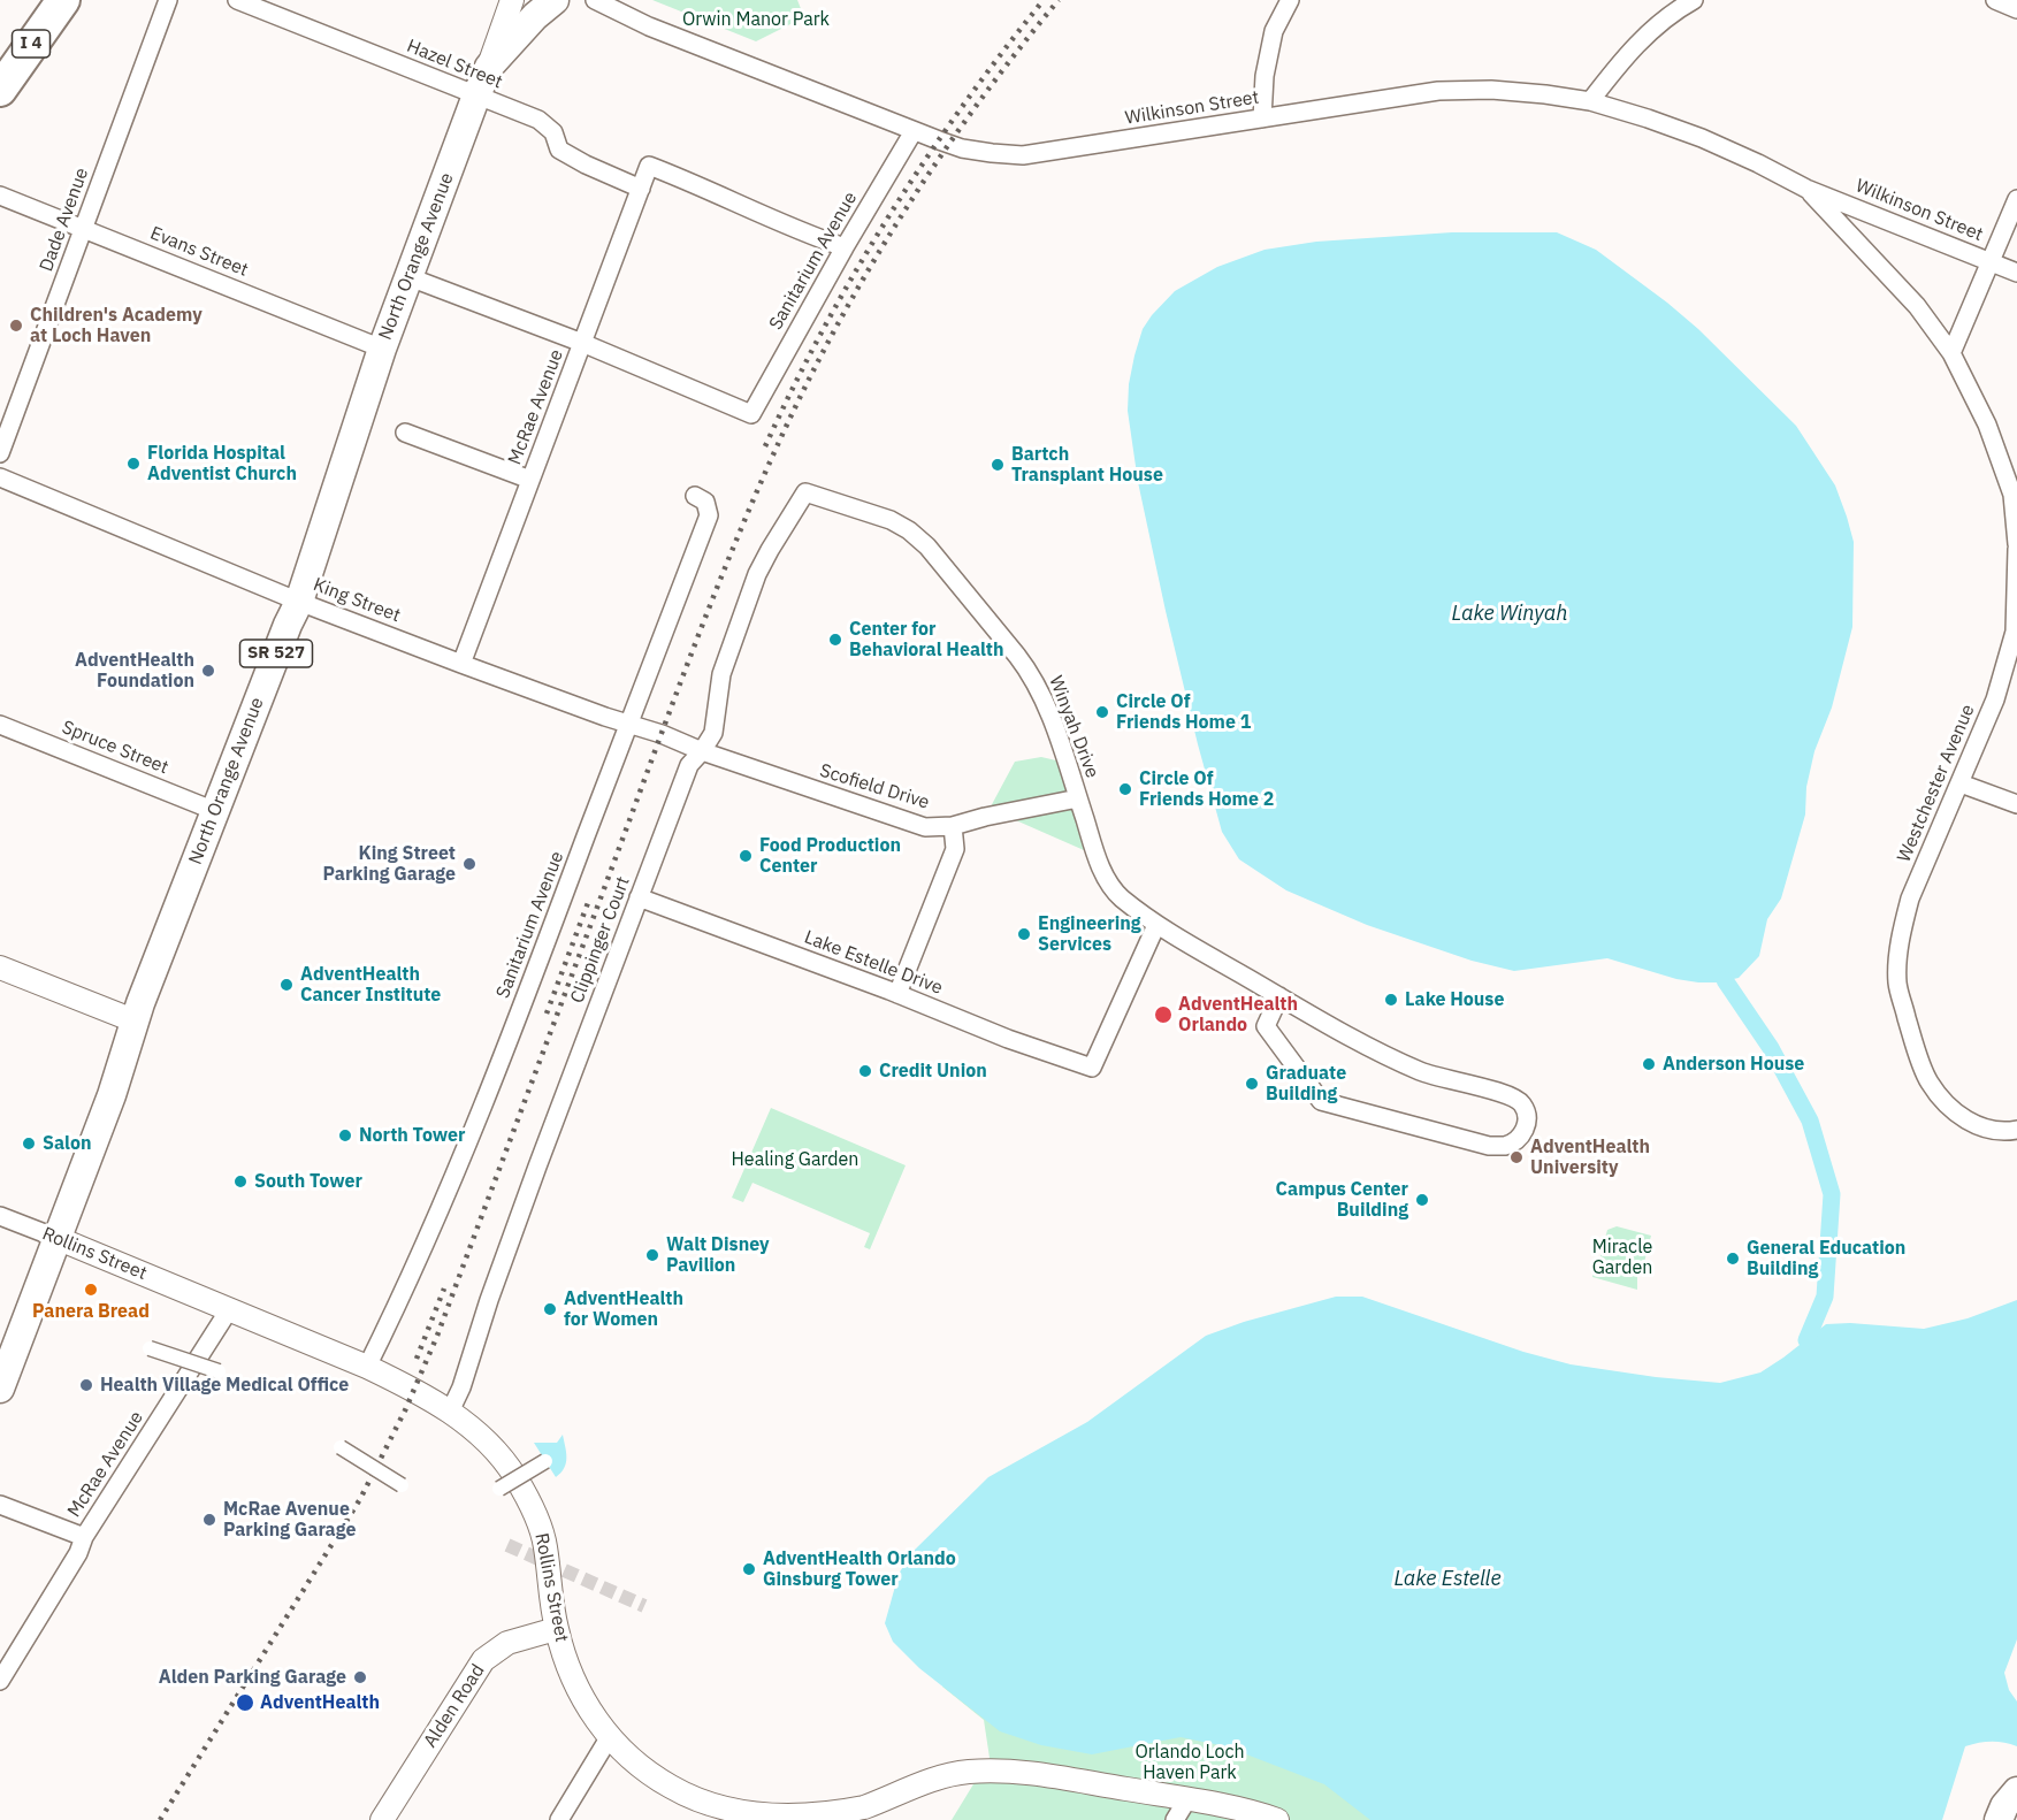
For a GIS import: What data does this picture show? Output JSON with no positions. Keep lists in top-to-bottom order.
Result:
{
  "streets": {
    "highway": ["I 4"],
    "main road": ["North Orange Avenue", "SR 527"],
    "street": [
      "Hazel Street",
      "Wilkinson Street",
      "Dade Avenue",
      "Evans Street",
      "Sanitarium Avenue",
      "McRae Avenue",
      "King Street",
      "Winyah Drive",
      "Spruce Street",
      "Westchester Avenue",
      "Scofield Drive",
      "Clippinger Court",
      "Lake Estelle Drive",
      "Rollins Street",
      "Alden Road"
    ]
  },
  "crossings": [
    ["Hazel Street", "North Orange Avenue"],
    ["Hazel Street", "McRae Avenue"],
    ["Wilkinson Street", "Sanitarium Avenue"],
    ["Wilkinson Street", "Westchester Avenue"],
    ["Dade Avenue", "Evans Street"],
    ["Evans Street", "North Orange Avenue"],
    ["North Orange Avenue", "King Street"],
    ["North Orange Avenue", "Spruce Street"],
    ["North Orange Avenue", "Rollins Street"],
    ["Sanitarium Avenue", "McRae Avenue"],
    ["Sanitarium Avenue", "King Street"],
    ["Sanitarium Avenue", "Rollins Street"],
    ["McRae Avenue", "King Street"],
    ["McRae Avenue", "Rollins Street"],
    ["King Street", "Scofield Drive"],
    ["King Street", "Clippinger Court"],
    ["Winyah Drive", "Scofield Drive"],
    ["Winyah Drive", "Clippinger Court"],
    ["Winyah Drive", "Lake Estelle Drive"],
    ["Scofield Drive", "Clippinger Court"],
    ["Clippinger Court", "Lake Estelle Drive"],
    ["Clippinger Court", "Rollins Street"],
    ["Rollins Street", "Alden Road"]
  ],
  "water": ["Lake Winyah", "Lake Estelle"],
  "parks": [
    "Orwin Manor Park",
    "Healing Garden",
    "Miracle Garden",
    "Orlando Loch Haven Park"
  ],
  "places": [
    "Children's Academy at Loch Haven",
    "Florida Hospital Adventist Church",
    "Bartch Transplant House",
    "Center for Behavioral Health",
    "AdventHealth Foundation",
    "Circle Of Friends Home 1",
    "Circle Of Friends Home 2",
    "Food Production Center",
    "King Street Parking Garage",
    "Engineering Services",
    "AdventHealth Cancer Institute",
    "Lake House",
    "AdventHealth Orlando",
    "Anderson House",
    "Credit Union",
    "Graduate Building",
    "North Tower",
    "Salon",
    "AdventHealth University",
    "South Tower",
    "Campus Center Building",
    "Walt Disney Pavilion",
    "General Education Building",
    "Panera Bread",
    "AdventHealth for Women",
    "Health Village Medical Office",
    "McRae Avenue Parking Garage",
    "AdventHealth Orlando Ginsburg Tower",
    "Alden Parking Garage",
    "AdventHealth"
  ]
}
